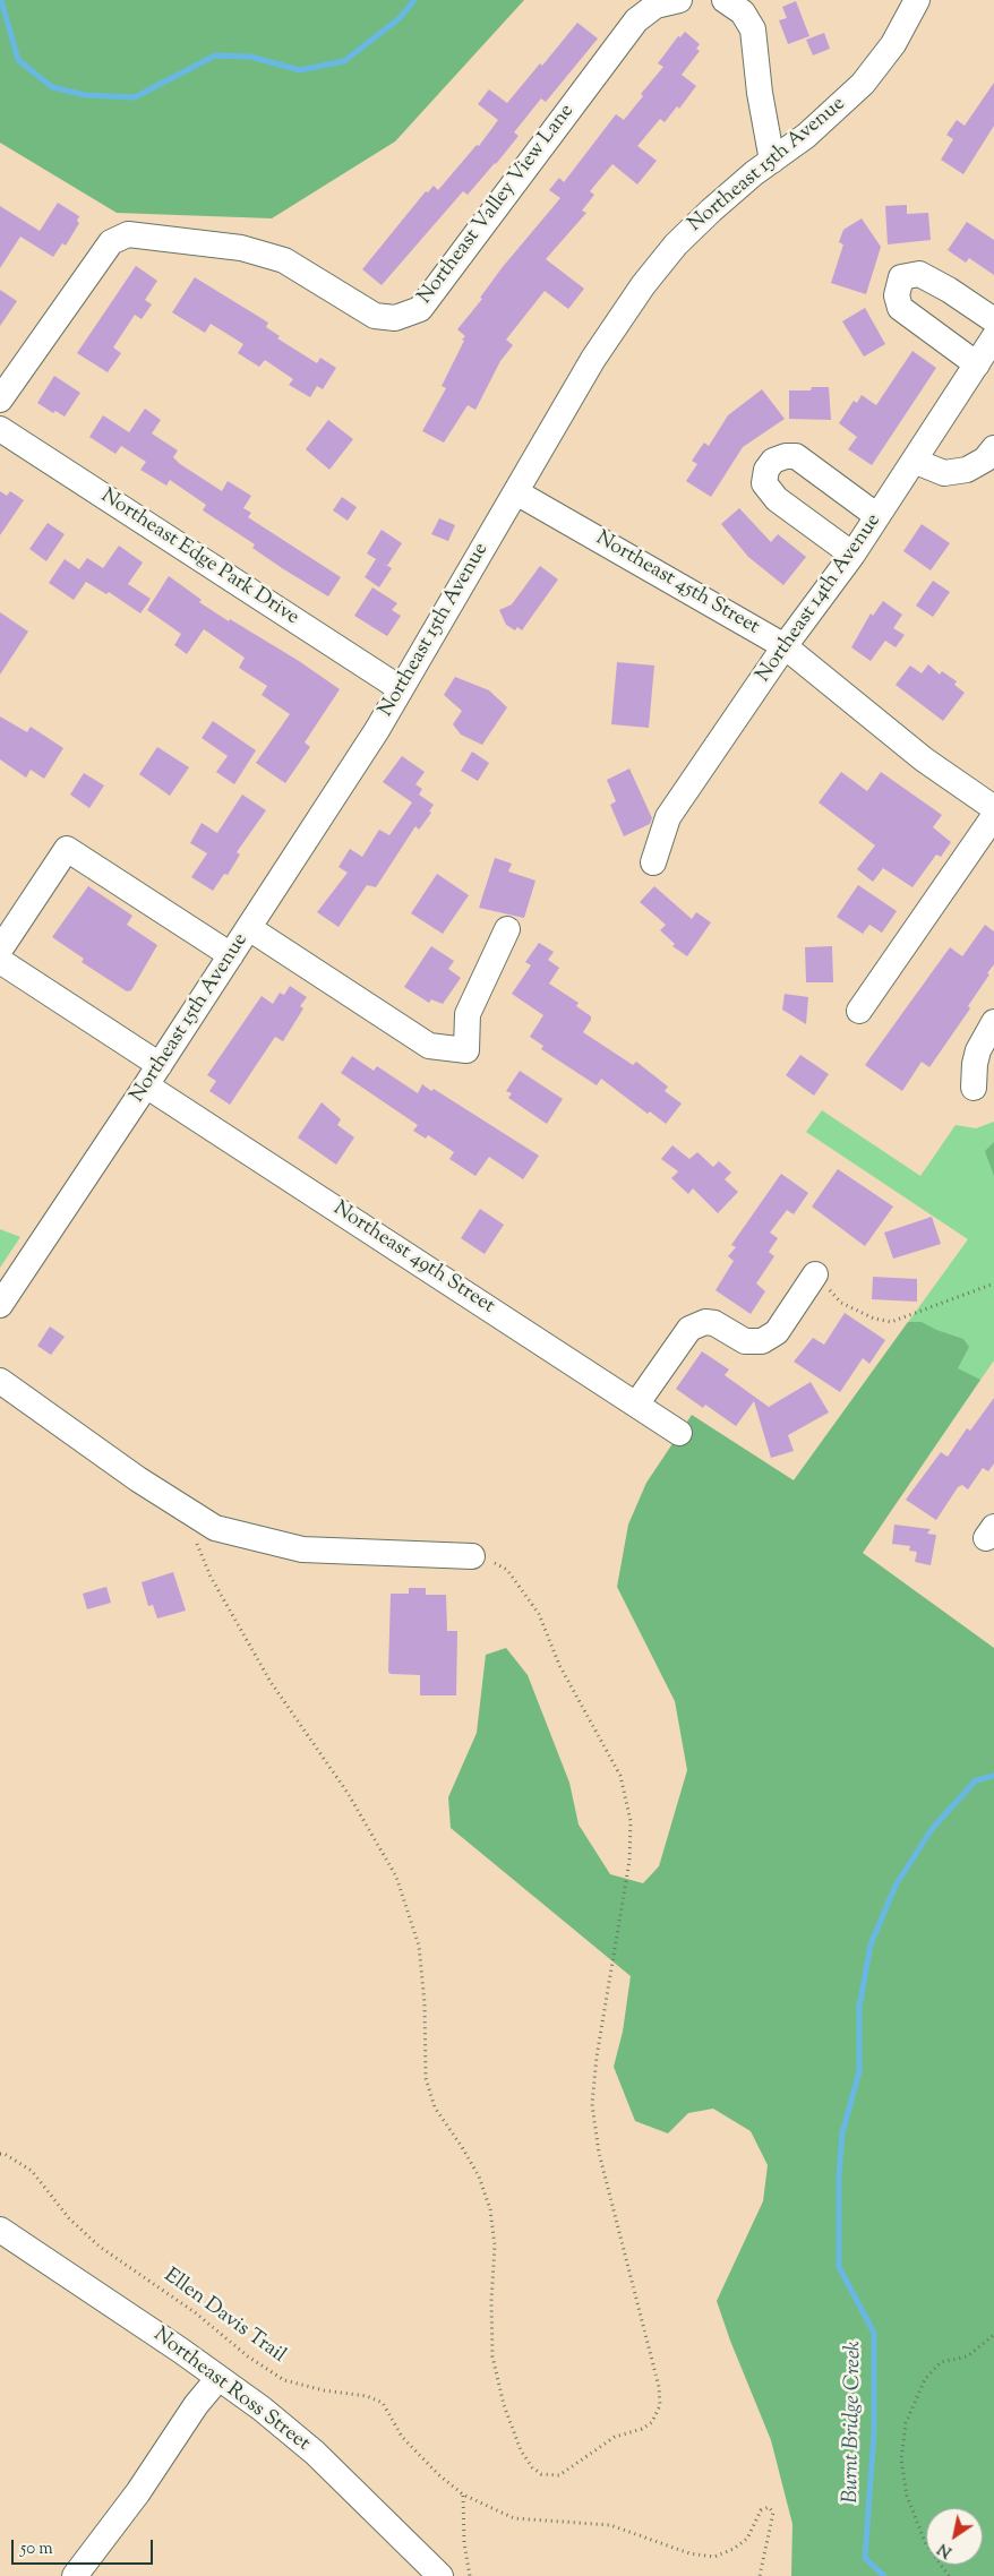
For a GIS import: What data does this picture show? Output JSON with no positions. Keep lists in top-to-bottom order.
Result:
{
  "streets": {
    "street": [
      "Northeast 15th Avenue",
      "Northeast Valley View Lane",
      "Northeast Edge Park Drive",
      "Northeast 45th Street",
      "Northeast 14th Avenue",
      "Northeast 49th Street",
      "Northeast Ross Street"
    ],
    "path": ["Ellen Davis Trail"]
  },
  "crossings": [
    ["Northeast 15th Avenue", "Northeast Edge Park Drive"],
    ["Northeast 15th Avenue", "Northeast 45th Street"],
    ["Northeast 15th Avenue", "Northeast 49th Street"],
    ["Northeast 45th Street", "Northeast 14th Avenue"]
  ],
  "water": ["Burnt Bridge Creek"],
  "scale_bar": "50 m",
  "north": "bottom left"
}
